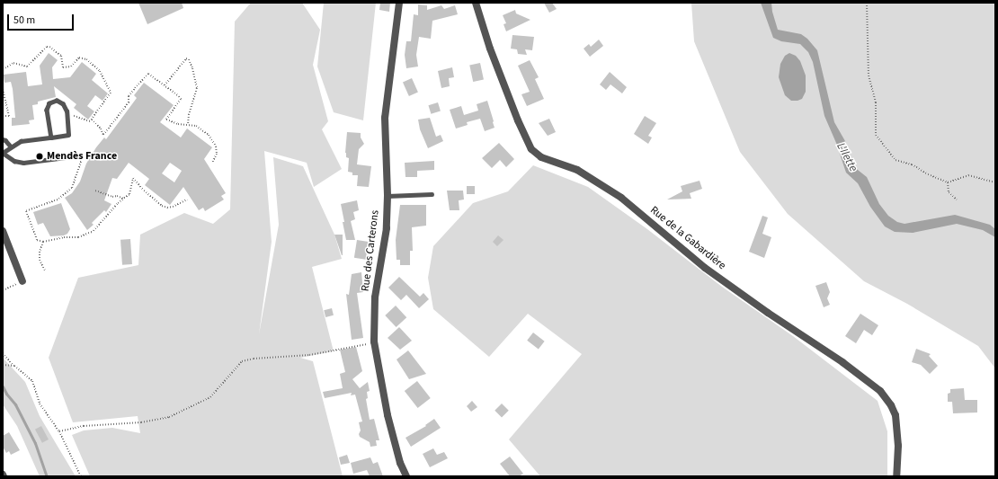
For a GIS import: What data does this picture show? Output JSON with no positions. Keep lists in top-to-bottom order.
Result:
{
  "streets": {
    "street": ["Rue de la Gabardière", "Rue des Carterons"]
  },
  "water": ["L'Ilette"],
  "places": ["Mendès France"],
  "scale_bar": "50 m"
}
